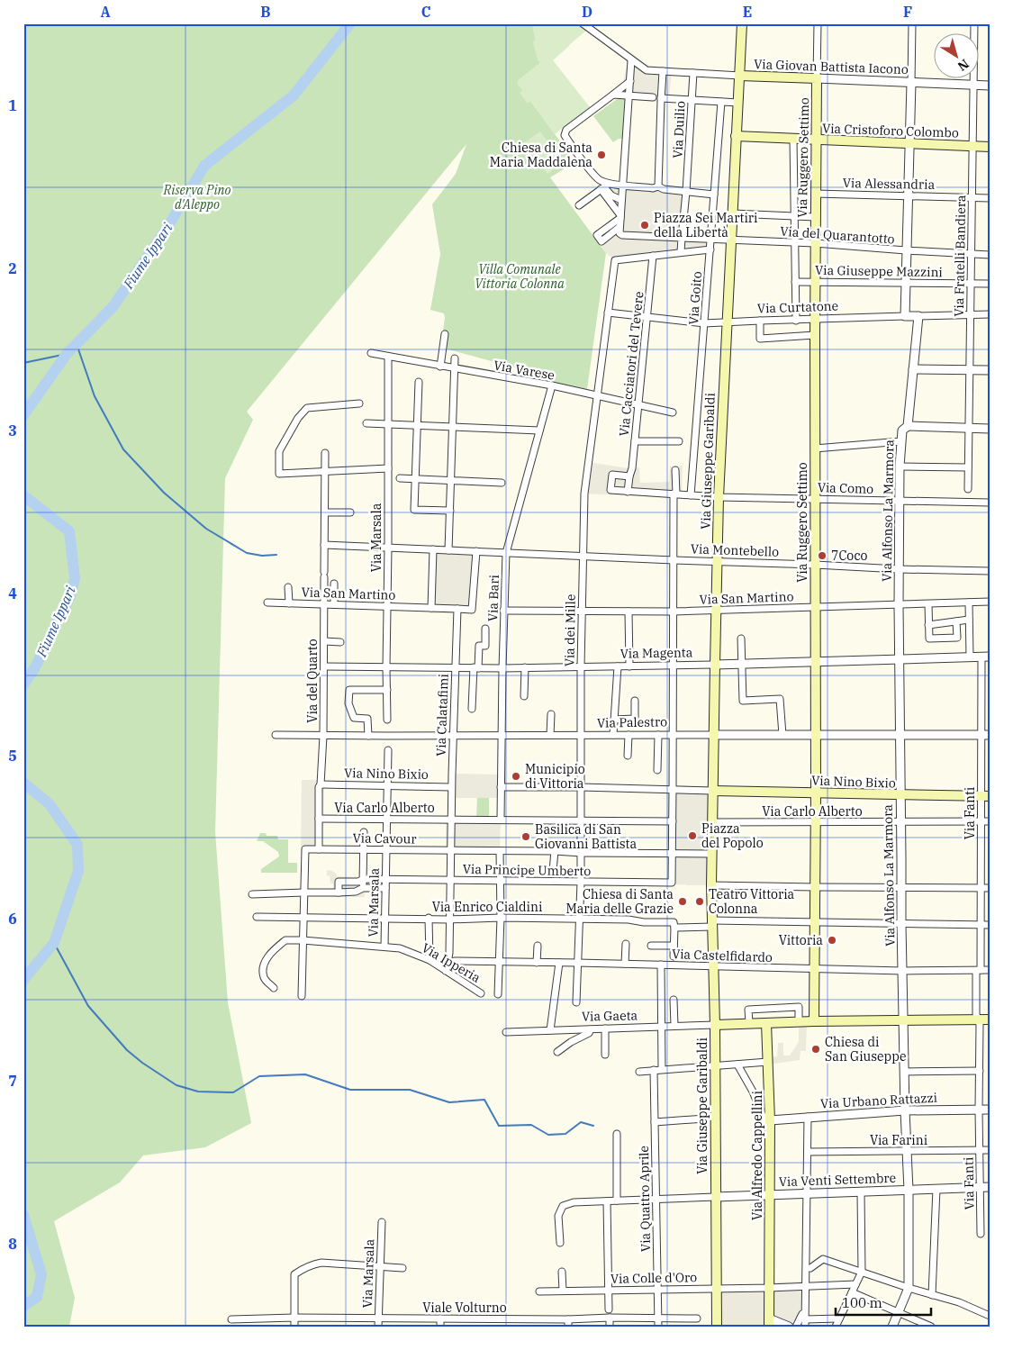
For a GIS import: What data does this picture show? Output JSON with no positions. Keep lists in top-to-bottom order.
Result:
{
  "streets": {
    "main road": [
      "Via Giovan Battista Iacono",
      "Via Cristoforo Colombo",
      "Via Ruggero Settimo",
      "Via Giuseppe Garibaldi",
      "Via Nino Bixio",
      "Via Alfredo Cappellini"
    ],
    "street": [
      "Via Duilio",
      "Via Alessandria",
      "Via del Quarantotto",
      "Via Fratelli Bandiera",
      "Via Giuseppe Mazzini",
      "Via Goito",
      "Via Curtatone",
      "Via Cacciatori del Tevere",
      "Via Varese",
      "Via Como",
      "Via Alfonso La Marmora",
      "Via Marsala",
      "Via Montebello",
      "Via San Martino",
      "Via Bari",
      "Via dei Mille",
      "Via Magenta",
      "Via del Quarto",
      "Via Calatafimi",
      "Via Palestro",
      "Via Carlo Alberto",
      "Via Fanti",
      "Via Cavour",
      "Via Principe Umberto",
      "Via Enrico Cialdini",
      "Via Castelfidardo",
      "Via Ipperia",
      "Via Gaeta",
      "Via Urbano Rattazzi",
      "Via Farini",
      "Via Venti Settembre",
      "Via Quattro Aprile",
      "Via Colle d'Oro",
      "Viale Volturno"
    ]
  },
  "crossings": [
    ["Via Giovan Battista Iacono", "Via Duilio"],
    ["Via Giovan Battista Iacono", "Via Ruggero Settimo"],
    ["Via Giovan Battista Iacono", "Via Fratelli Bandiera"],
    ["Via Giovan Battista Iacono", "Via Giuseppe Garibaldi"],
    ["Via Duilio", "Via del Quarantotto"],
    ["Via Cristoforo Colombo", "Via Ruggero Settimo"],
    ["Via Cristoforo Colombo", "Via Fratelli Bandiera"],
    ["Via Cristoforo Colombo", "Via Giuseppe Garibaldi"],
    ["Via Ruggero Settimo", "Via Alessandria"],
    ["Via Ruggero Settimo", "Via del Quarantotto"],
    ["Via Ruggero Settimo", "Via Giuseppe Mazzini"],
    ["Via Ruggero Settimo", "Via Curtatone"],
    ["Via Ruggero Settimo", "Via Como"],
    ["Via Ruggero Settimo", "Via Montebello"],
    ["Via Ruggero Settimo", "Via San Martino"],
    ["Via Ruggero Settimo", "Via Magenta"],
    ["Via Ruggero Settimo", "Via Palestro"],
    ["Via Ruggero Settimo", "Via Nino Bixio"],
    ["Via Ruggero Settimo", "Via Carlo Alberto"],
    ["Via Ruggero Settimo", "Via Enrico Cialdini"],
    ["Via Ruggero Settimo", "Via Castelfidardo"],
    ["Via Alessandria", "Via Fratelli Bandiera"],
    ["Via del Quarantotto", "Via Fratelli Bandiera"],
    ["Via del Quarantotto", "Via Goito"],
    ["Via del Quarantotto", "Via Giuseppe Garibaldi"],
    ["Via Fratelli Bandiera", "Via Giuseppe Mazzini"],
    ["Via Fratelli Bandiera", "Via Curtatone"],
    ["Via Goito", "Via Curtatone"],
    ["Via Goito", "Via Como"],
    ["Via Curtatone", "Via Cacciatori del Tevere"],
    ["Via Curtatone", "Via Giuseppe Garibaldi"],
    ["Via Curtatone", "Via Alfonso La Marmora"],
    ["Via Curtatone", "Via dei Mille"],
    ["Via Cacciatori del Tevere", "Via Varese"],
    ["Via Cacciatori del Tevere", "Via Como"],
    ["Via Cacciatori del Tevere", "Via dei Mille"],
    ["Via Varese", "Via Marsala"],
    ["Via Varese", "Via Bari"],
    ["Via Varese", "Via dei Mille"],
    ["Via Giuseppe Garibaldi", "Via Como"],
    ["Via Giuseppe Garibaldi", "Via Montebello"],
    ["Via Giuseppe Garibaldi", "Via San Martino"],
    ["Via Giuseppe Garibaldi", "Via Magenta"],
    ["Via Giuseppe Garibaldi", "Via Palestro"],
    ["Via Giuseppe Garibaldi", "Via Nino Bixio"],
    ["Via Giuseppe Garibaldi", "Via Carlo Alberto"],
    ["Via Giuseppe Garibaldi", "Via Enrico Cialdini"],
    ["Via Giuseppe Garibaldi", "Via Castelfidardo"],
    ["Via Giuseppe Garibaldi", "Via Gaeta"],
    ["Via Giuseppe Garibaldi", "Via Venti Settembre"],
    ["Via Giuseppe Garibaldi", "Via Colle d'Oro"],
    ["Via Como", "Via Alfonso La Marmora"],
    ["Via Alfonso La Marmora", "Via Montebello"],
    ["Via Alfonso La Marmora", "Via San Martino"],
    ["Via Alfonso La Marmora", "Via Magenta"],
    ["Via Alfonso La Marmora", "Via Palestro"],
    ["Via Alfonso La Marmora", "Via Nino Bixio"],
    ["Via Alfonso La Marmora", "Via Carlo Alberto"],
    ["Via Alfonso La Marmora", "Via Enrico Cialdini"],
    ["Via Alfonso La Marmora", "Via Castelfidardo"],
    ["Via Alfonso La Marmora", "Via Urbano Rattazzi"],
    ["Via Alfonso La Marmora", "Via Farini"],
    ["Via Alfonso La Marmora", "Via Venti Settembre"],
    ["Via Marsala", "Via San Martino"],
    ["Via Marsala", "Via Magenta"],
    ["Via Marsala", "Via Nino Bixio"],
    ["Via Marsala", "Via Carlo Alberto"],
    ["Via Marsala", "Via Cavour"],
    ["Via Marsala", "Via Principe Umberto"],
    ["Via Marsala", "Via Enrico Cialdini"],
    ["Via Marsala", "Via Ipperia"],
    ["Via Marsala", "Viale Volturno"],
    ["Via Montebello", "Via Bari"],
    ["Via Montebello", "Via dei Mille"],
    ["Via San Martino", "Via Bari"],
    ["Via San Martino", "Via dei Mille"],
    ["Via San Martino", "Via del Quarto"],
    ["Via San Martino", "Via Calatafimi"],
    ["Via Bari", "Via Magenta"],
    ["Via Bari", "Via Palestro"],
    ["Via Bari", "Via Carlo Alberto"],
    ["Via dei Mille", "Via Magenta"],
    ["Via dei Mille", "Via Palestro"],
    ["Via dei Mille", "Via Principe Umberto"],
    ["Via dei Mille", "Via Enrico Cialdini"],
    ["Via dei Mille", "Via Castelfidardo"],
    ["Via Magenta", "Via del Quarto"],
    ["Via Magenta", "Via Calatafimi"],
    ["Via Magenta", "Via Fanti"],
    ["Via del Quarto", "Via Palestro"],
    ["Via del Quarto", "Via Nino Bixio"],
    ["Via del Quarto", "Via Carlo Alberto"],
    ["Via del Quarto", "Via Cavour"],
    ["Via Calatafimi", "Via Palestro"],
    ["Via Calatafimi", "Via Nino Bixio"],
    ["Via Calatafimi", "Via Carlo Alberto"],
    ["Via Calatafimi", "Via Cavour"],
    ["Via Palestro", "Via Fanti"],
    ["Via Nino Bixio", "Via Fanti"],
    ["Via Carlo Alberto", "Via Fanti"],
    ["Via Fanti", "Via Enrico Cialdini"],
    ["Via Fanti", "Via Castelfidardo"],
    ["Via Fanti", "Via Urbano Rattazzi"],
    ["Via Fanti", "Via Farini"],
    ["Via Fanti", "Via Venti Settembre"],
    ["Via Urbano Rattazzi", "Via Alfredo Cappellini"],
    ["Via Alfredo Cappellini", "Via Venti Settembre"],
    ["Via Alfredo Cappellini", "Via Colle d'Oro"],
    ["Via Venti Settembre", "Via Quattro Aprile"],
    ["Via Quattro Aprile", "Via Colle d'Oro"],
    ["Via Quattro Aprile", "Viale Volturno"]
  ],
  "water": ["Fiume Ippari"],
  "parks": ["Riserva Pino d'Aleppo", "Villa Comunale Vittoria Colonna"],
  "places": [
    "Chiesa di Santa Maria Maddalena",
    "Piazza Sei Martiri della Libertà",
    "7Coco",
    "Municipio di Vittoria",
    "Piazza del Popolo",
    "Basilica di San Giovanni Battista",
    "Chiesa di Santa Maria delle Grazie",
    "Teatro Vittoria Colonna",
    "Vittoria",
    "Chiesa di San Giuseppe"
  ],
  "scale_bar": "100 m",
  "north": "bottom right",
  "grid": {
    "columns": [
      "A",
      "B",
      "C",
      "D",
      "E",
      "F"
    ],
    "rows": [
      "1",
      "2",
      "3",
      "4",
      "5",
      "6",
      "7",
      "8"
    ]
  }
}
